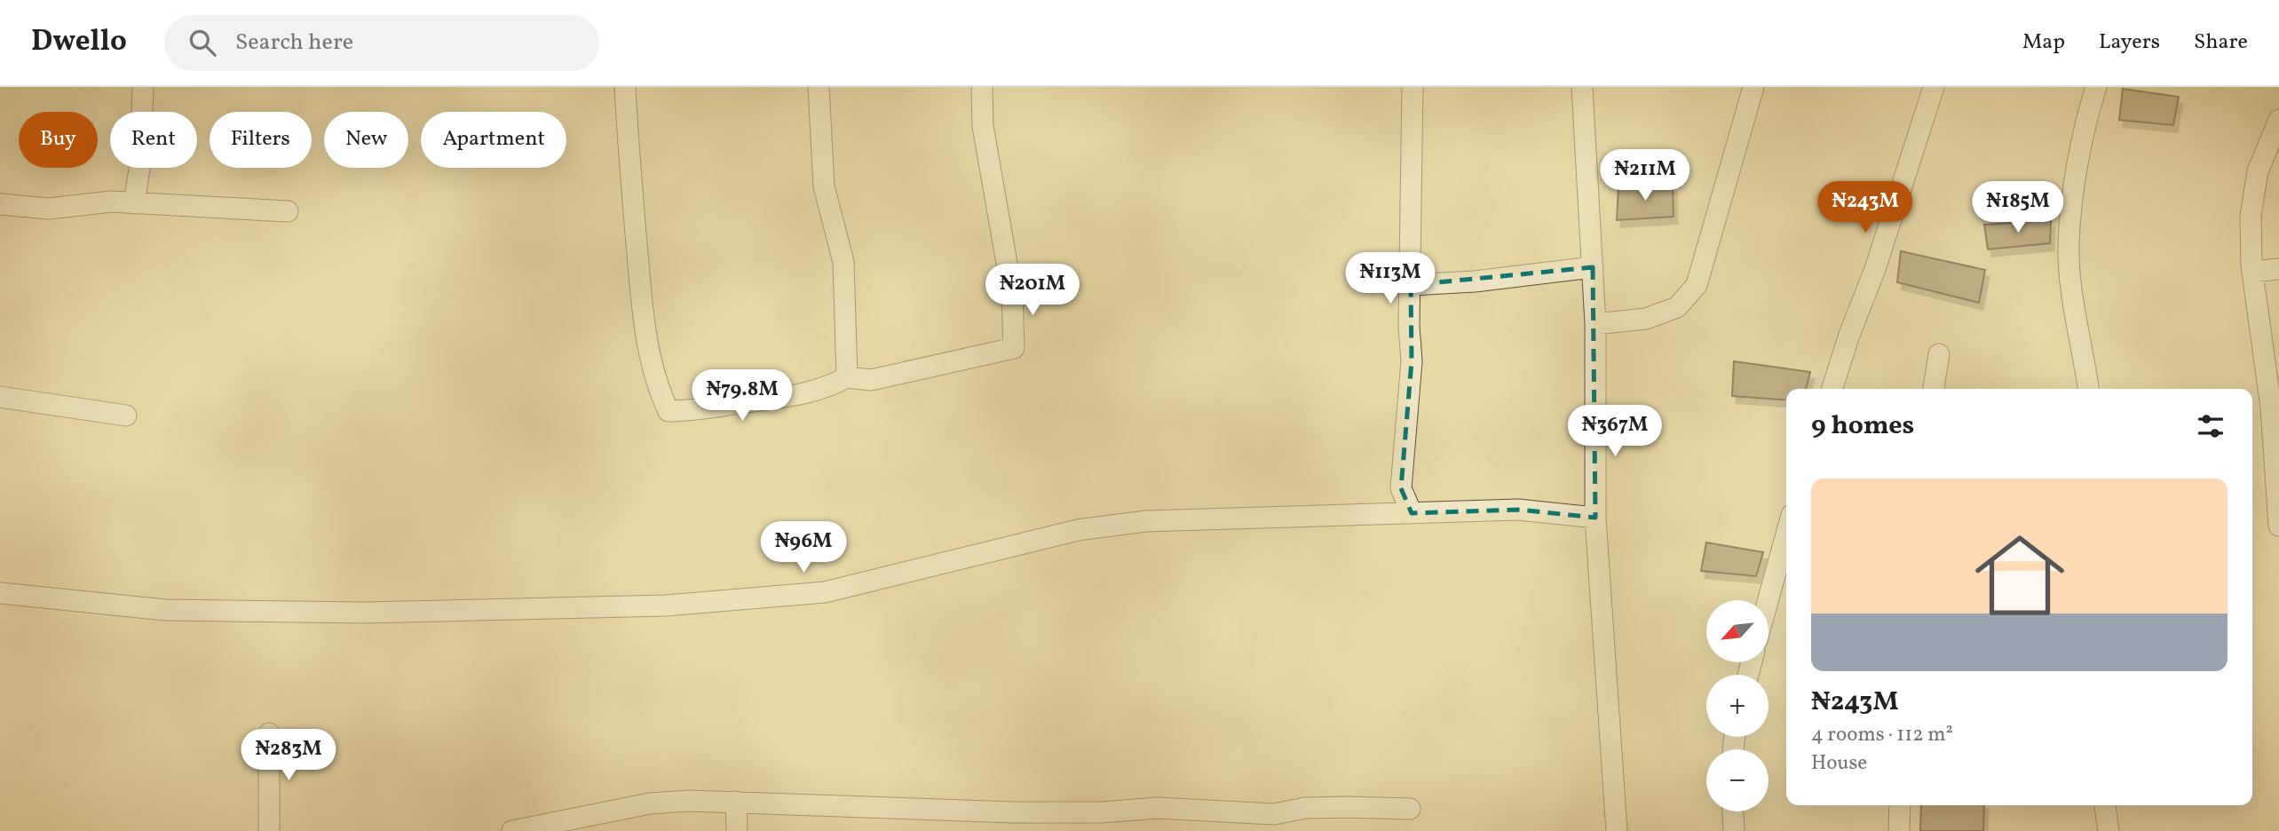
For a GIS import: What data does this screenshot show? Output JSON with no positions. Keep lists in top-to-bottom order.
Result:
{
  "north": "bottom left",
  "page": {
    "header": "Dwello",
    "search": "Search here",
    "nav": ["Map", "Layers", "Share"],
    "chip": [
      "Buy",
      "Rent",
      "Filters",
      "New",
      "Apartment"
    ],
    "price": [
      "₦211M",
      "₦243M",
      "₦185M",
      "₦113M",
      "₦201M",
      "₦79.8M",
      "₦367M",
      "₦96M",
      "₦283M"
    ],
    "heading": "9 homes",
    "list": [
      {
        "name": "₦243M",
        "note": "4 rooms · 112 m² · House"
      }
    ],
    "map_buttons": ["+", "−"]
  }
}
